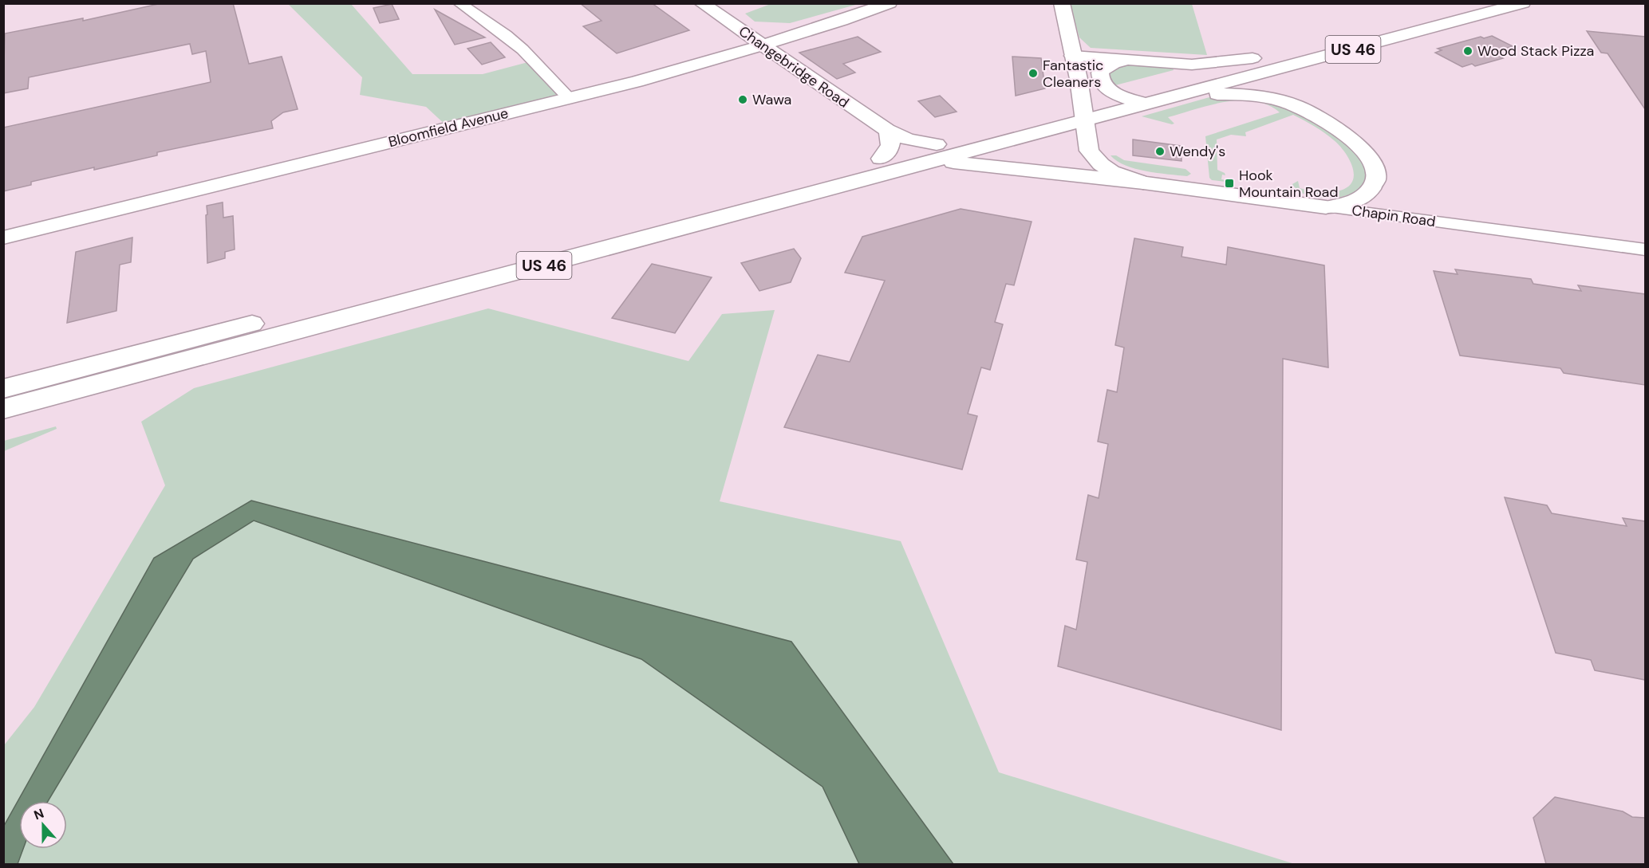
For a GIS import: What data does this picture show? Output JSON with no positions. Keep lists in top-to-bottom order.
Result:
{
  "streets": {
    "main road": [
      "US 46",
      "Changebridge Road",
      "Bloomfield Avenue",
      "Chapin Road"
    ]
  },
  "crossings": [
    ["US 46", "Changebridge Road"],
    ["Changebridge Road", "Bloomfield Avenue"],
    ["Changebridge Road", "Chapin Road"]
  ],
  "places": {
    "other": [
      "Wood Stack Pizza",
      "Fantastic Cleaners",
      "Wawa",
      "Wendy's"
    ],
    "transit": ["Hook Mountain Road"]
  },
  "north": "top"
}
